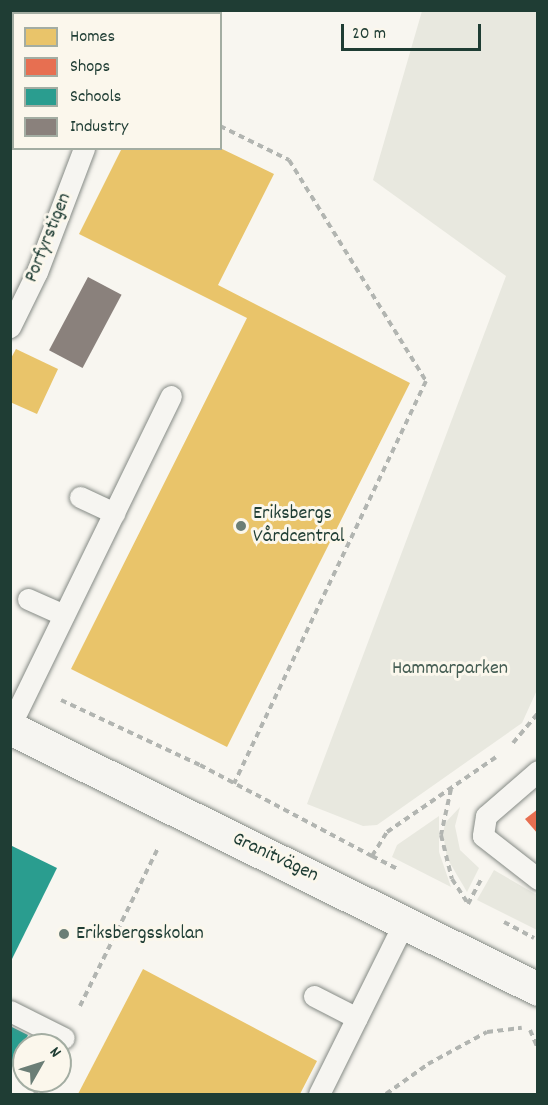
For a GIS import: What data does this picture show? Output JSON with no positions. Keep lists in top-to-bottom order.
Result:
{
  "streets": {
    "street": ["Granitvägen"],
    "lane": ["Porfyrstigen"]
  },
  "parks": ["Hammarparken"],
  "places": ["Eriksbergs Vårdcentral", "Eriksbergsskolan"],
  "legend": [
    "Homes",
    "Shops",
    "Schools",
    "Industry"
  ],
  "scale_bar": "20 m",
  "north": "top right"
}
